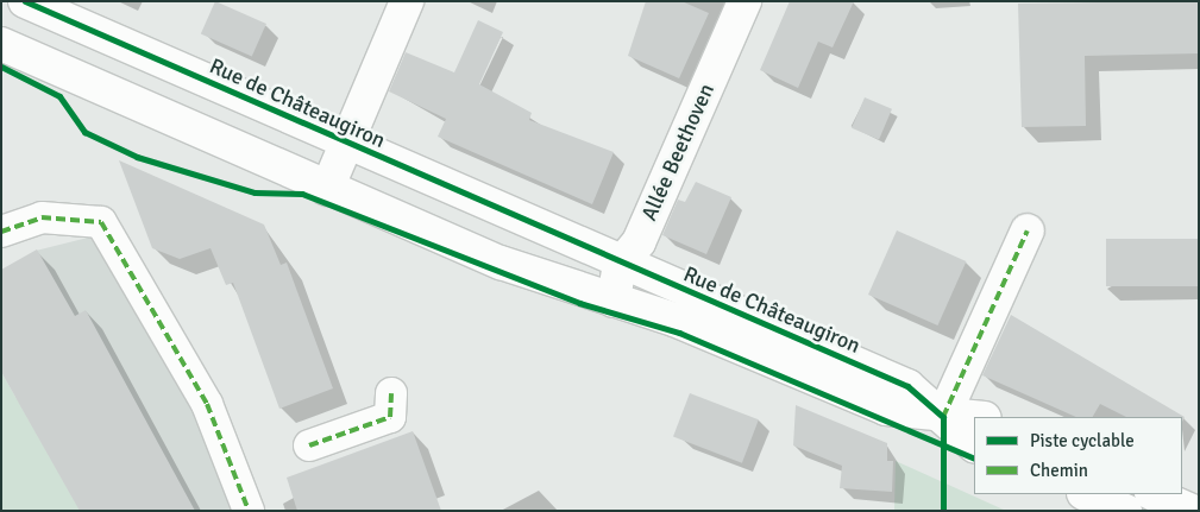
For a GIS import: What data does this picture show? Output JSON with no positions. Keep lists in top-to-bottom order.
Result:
{
  "streets": {
    "main road": ["Rue de Châteaugiron", "Allée Beethoven"]
  },
  "crossings": [
    ["Rue de Châteaugiron", "Allée Beethoven"]
  ],
  "legend": ["Piste cyclable", "Chemin"]
}
